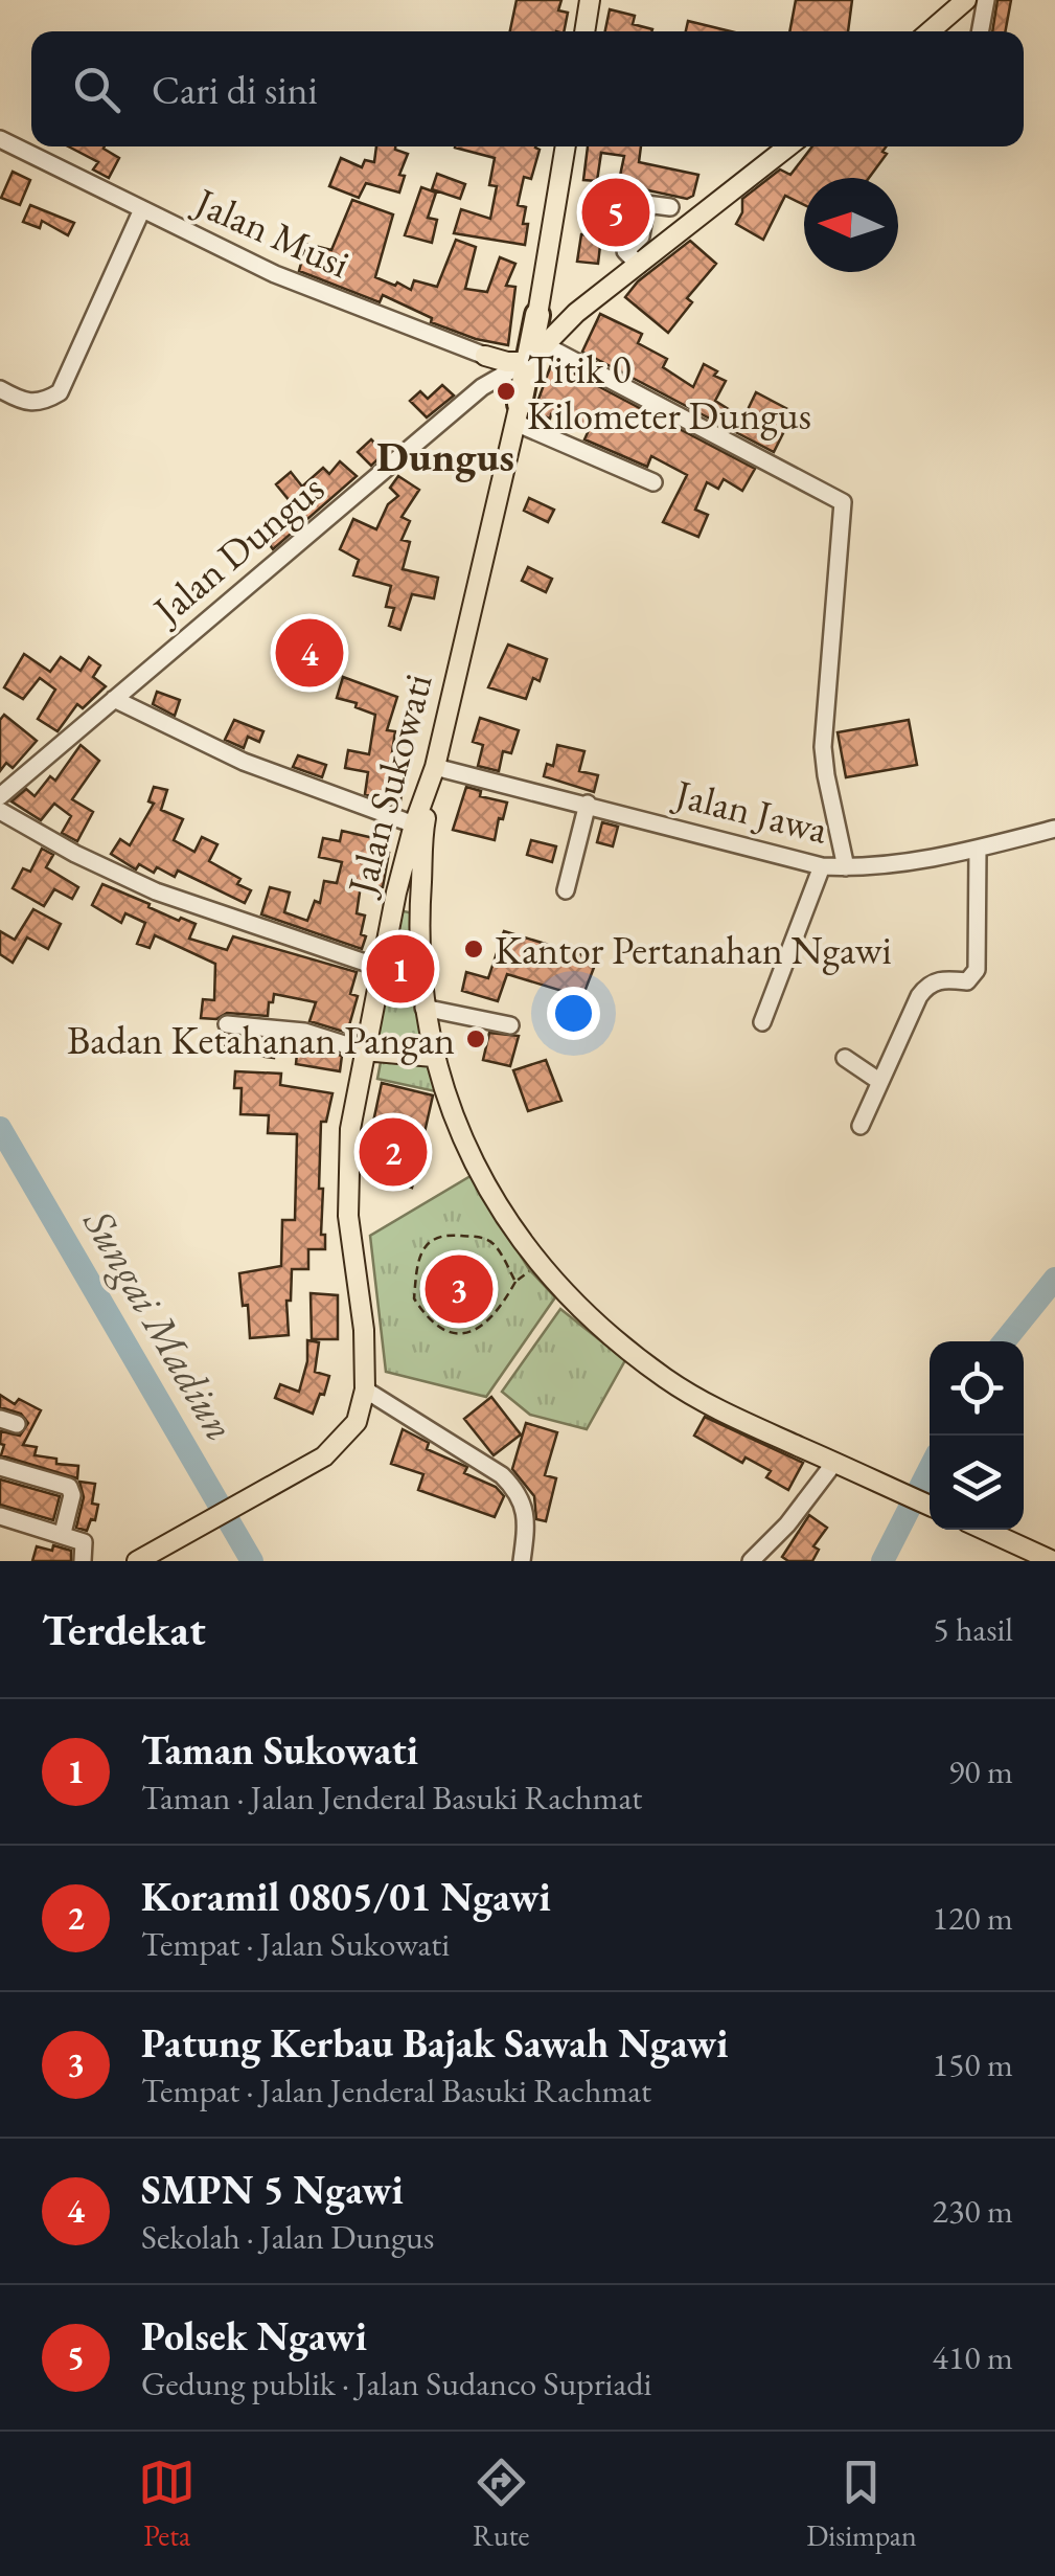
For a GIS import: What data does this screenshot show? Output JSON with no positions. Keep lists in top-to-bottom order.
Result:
{
  "streets": {
    "highway": ["Jalan Sukowati"],
    "main road": ["Jalan Musi"],
    "street": ["Jalan Dungus", "Jalan Jawa"]
  },
  "crossings": [
    ["Jalan Musi", "Jalan Dungus"],
    ["Jalan Musi", "Jalan Sukowati"],
    ["Jalan Dungus", "Jalan Sukowati"],
    ["Jalan Sukowati", "Jalan Jawa"]
  ],
  "districts": ["Dungus"],
  "water": ["Sungai Madiun"],
  "places": ["Titik 0 Kilometer Dungus", "Kantor Pertanahan Ngawi", "Badan Ketahanan Pangan"],
  "north": "left",
  "page": {
    "search": "Cari di sini",
    "pins": [
      "5",
      "4",
      "1",
      "2",
      "3"
    ],
    "heading": ["Terdekat", "5 hasil"],
    "list": [
      {
        "mark": "1",
        "name": "Taman Sukowati",
        "note": "Taman · Jalan Jenderal Basuki Rachmat",
        "value": "90 m"
      },
      {
        "mark": "2",
        "name": "Koramil 0805/01 Ngawi",
        "note": "Tempat · Jalan Sukowati",
        "value": "120 m"
      },
      {
        "mark": "3",
        "name": "Patung Kerbau Bajak Sawah Ngawi",
        "note": "Tempat · Jalan Jenderal Basuki Rachmat",
        "value": "150 m"
      },
      {
        "mark": "4",
        "name": "SMPN 5 Ngawi",
        "note": "Sekolah · Jalan Dungus",
        "value": "230 m"
      },
      {
        "mark": "5",
        "name": "Polsek Ngawi",
        "note": "Gedung publik · Jalan Sudanco Supriadi",
        "value": "410 m"
      }
    ],
    "nav": ["Peta", "Rute", "Disimpan"]
  }
}
